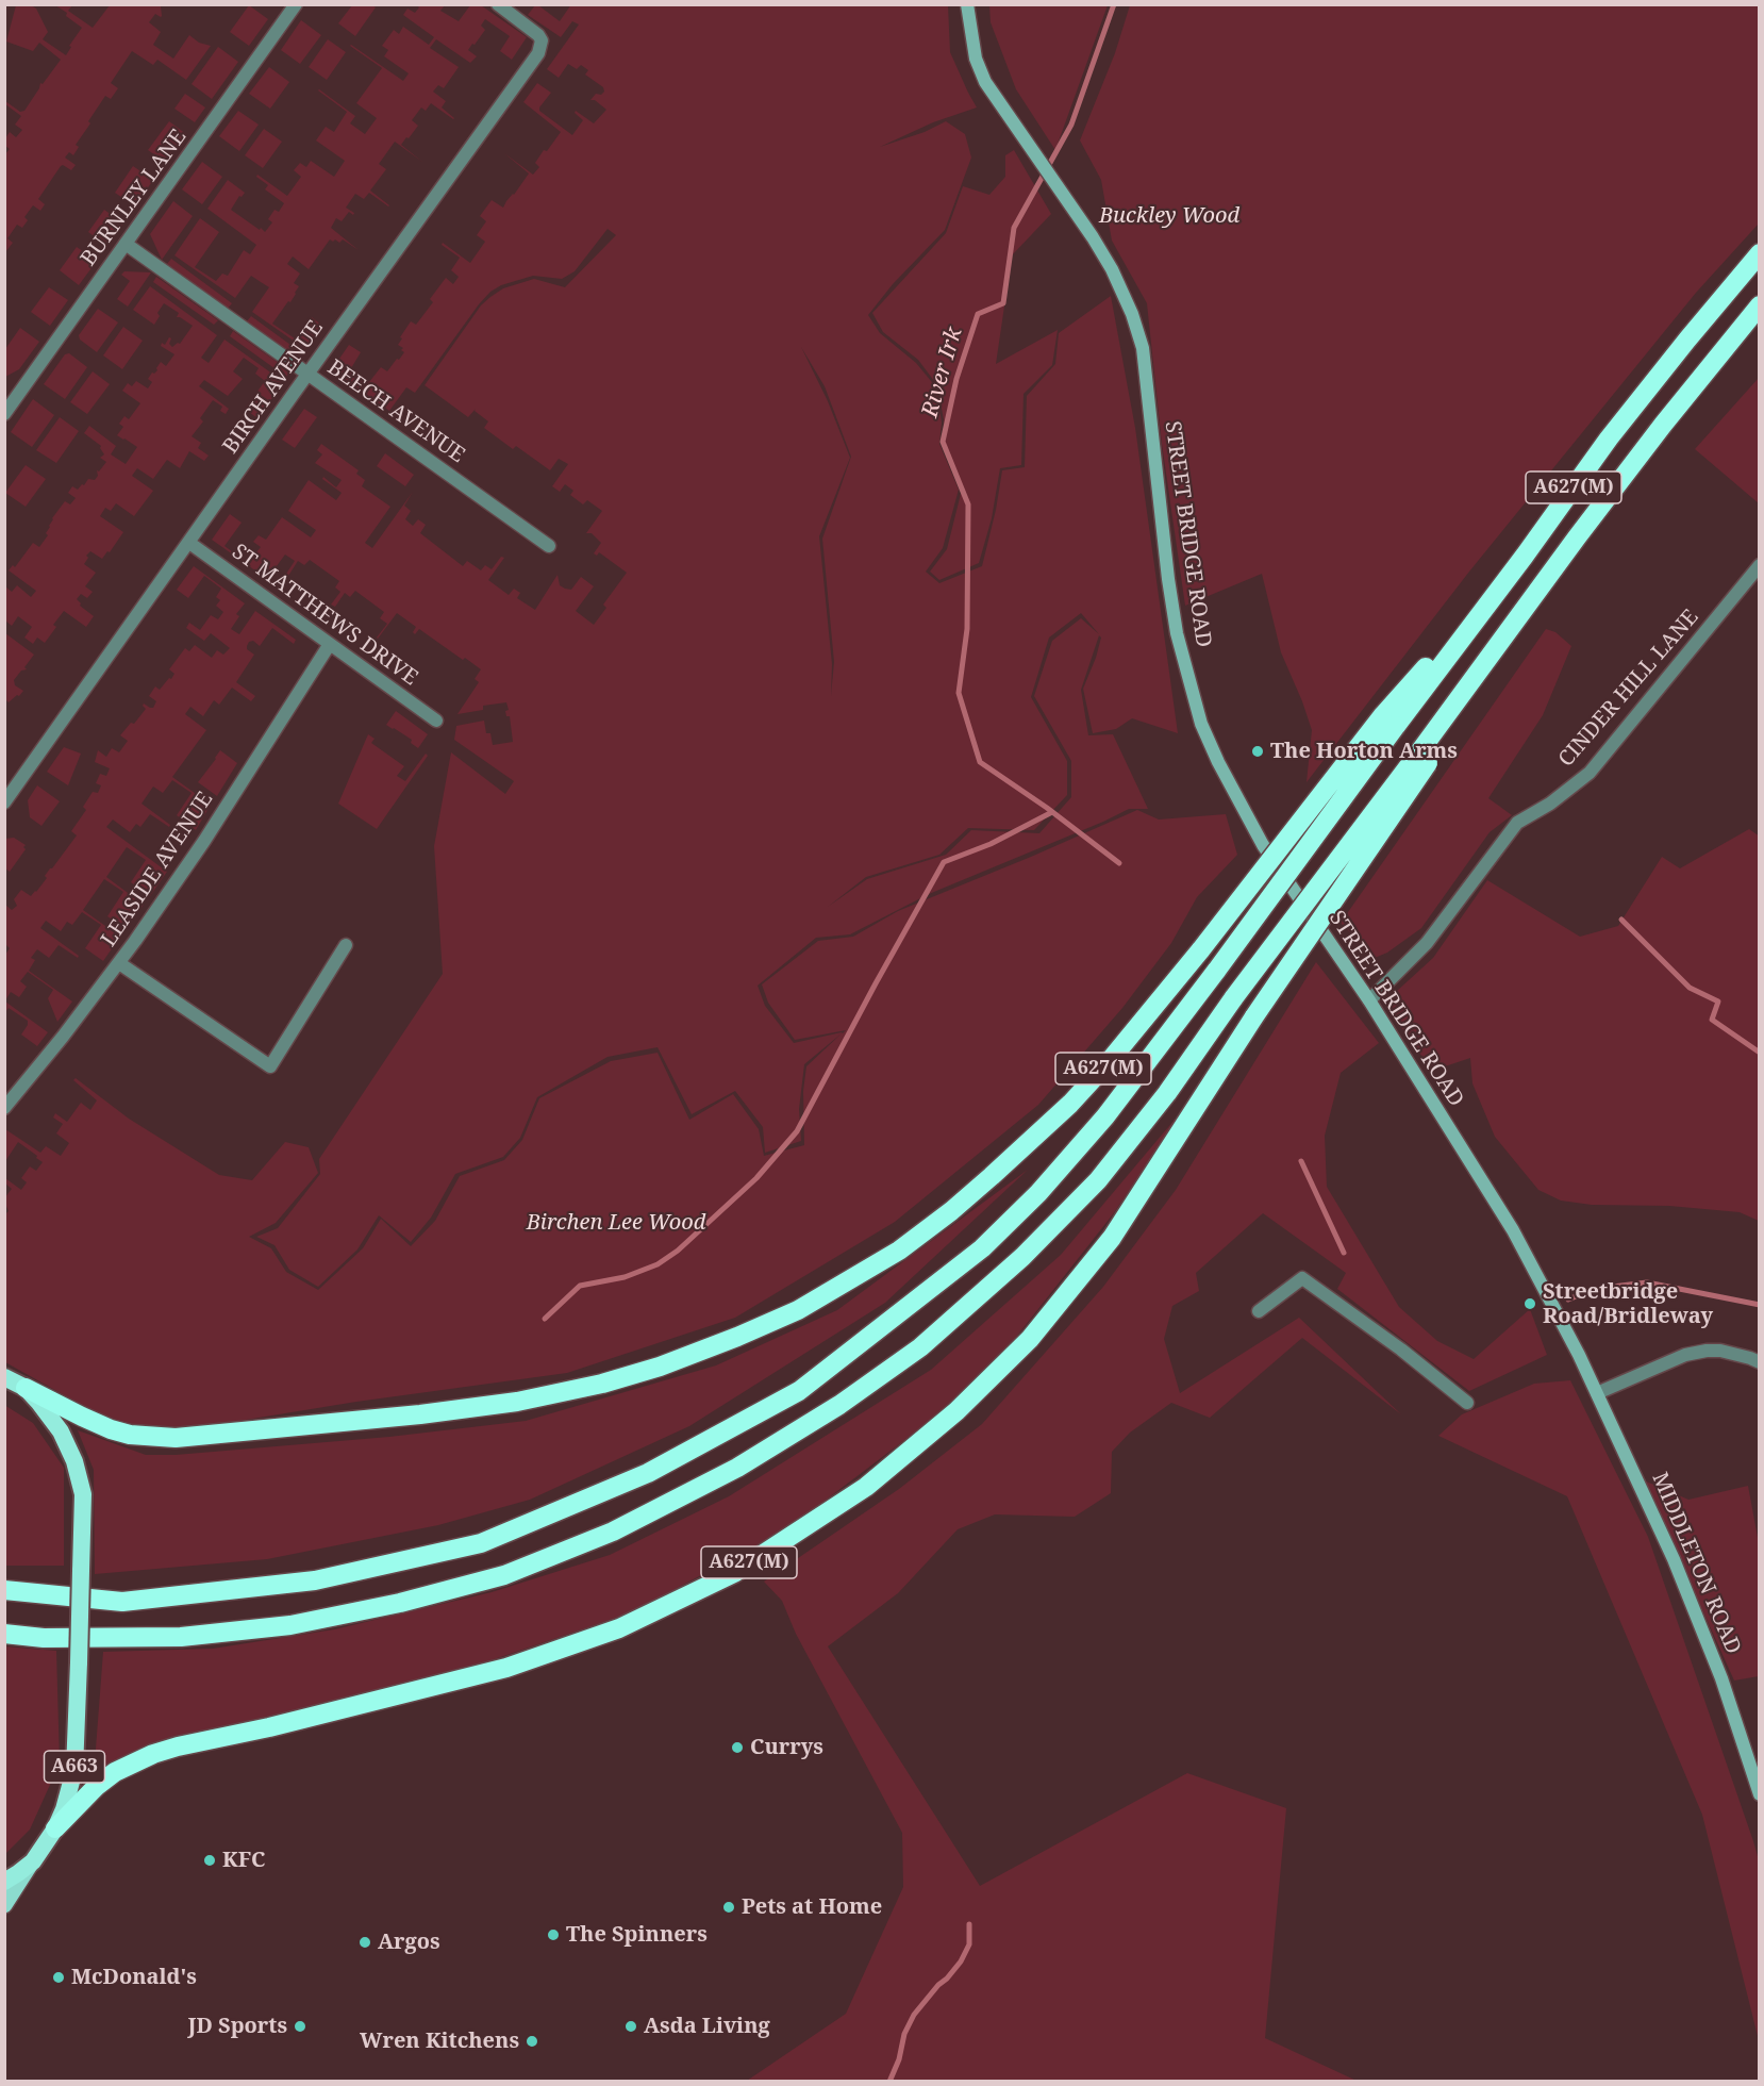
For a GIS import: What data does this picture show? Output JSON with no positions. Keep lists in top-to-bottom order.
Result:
{
  "streets": {
    "highway": ["A627(M)", "A663"],
    "main road": ["STREET BRIDGE ROAD", "MIDDLETON ROAD"],
    "street": [
      "BURNLEY LANE",
      "BIRCH AVENUE",
      "BEECH AVENUE",
      "ST MATTHEWS DRIVE",
      "CINDER HILL LANE",
      "LEASIDE AVENUE"
    ]
  },
  "crossings": [
    ["BURNLEY LANE", "BEECH AVENUE"],
    ["BIRCH AVENUE", "BEECH AVENUE"],
    ["BIRCH AVENUE", "ST MATTHEWS DRIVE"],
    ["A627(M)", "A663"],
    ["STREET BRIDGE ROAD", "CINDER HILL LANE"],
    ["STREET BRIDGE ROAD", "MIDDLETON ROAD"],
    ["ST MATTHEWS DRIVE", "LEASIDE AVENUE"]
  ],
  "water": ["River Irk"],
  "parks": ["Buckley Wood", "Birchen Lee Wood"],
  "places": [
    "The Horton Arms",
    "Streetbridge Road/Bridleway",
    "Currys",
    "KFC",
    "Pets at Home",
    "The Spinners",
    "Argos",
    "McDonald's",
    "JD Sports",
    "Asda Living",
    "Wren Kitchens"
  ]
}
